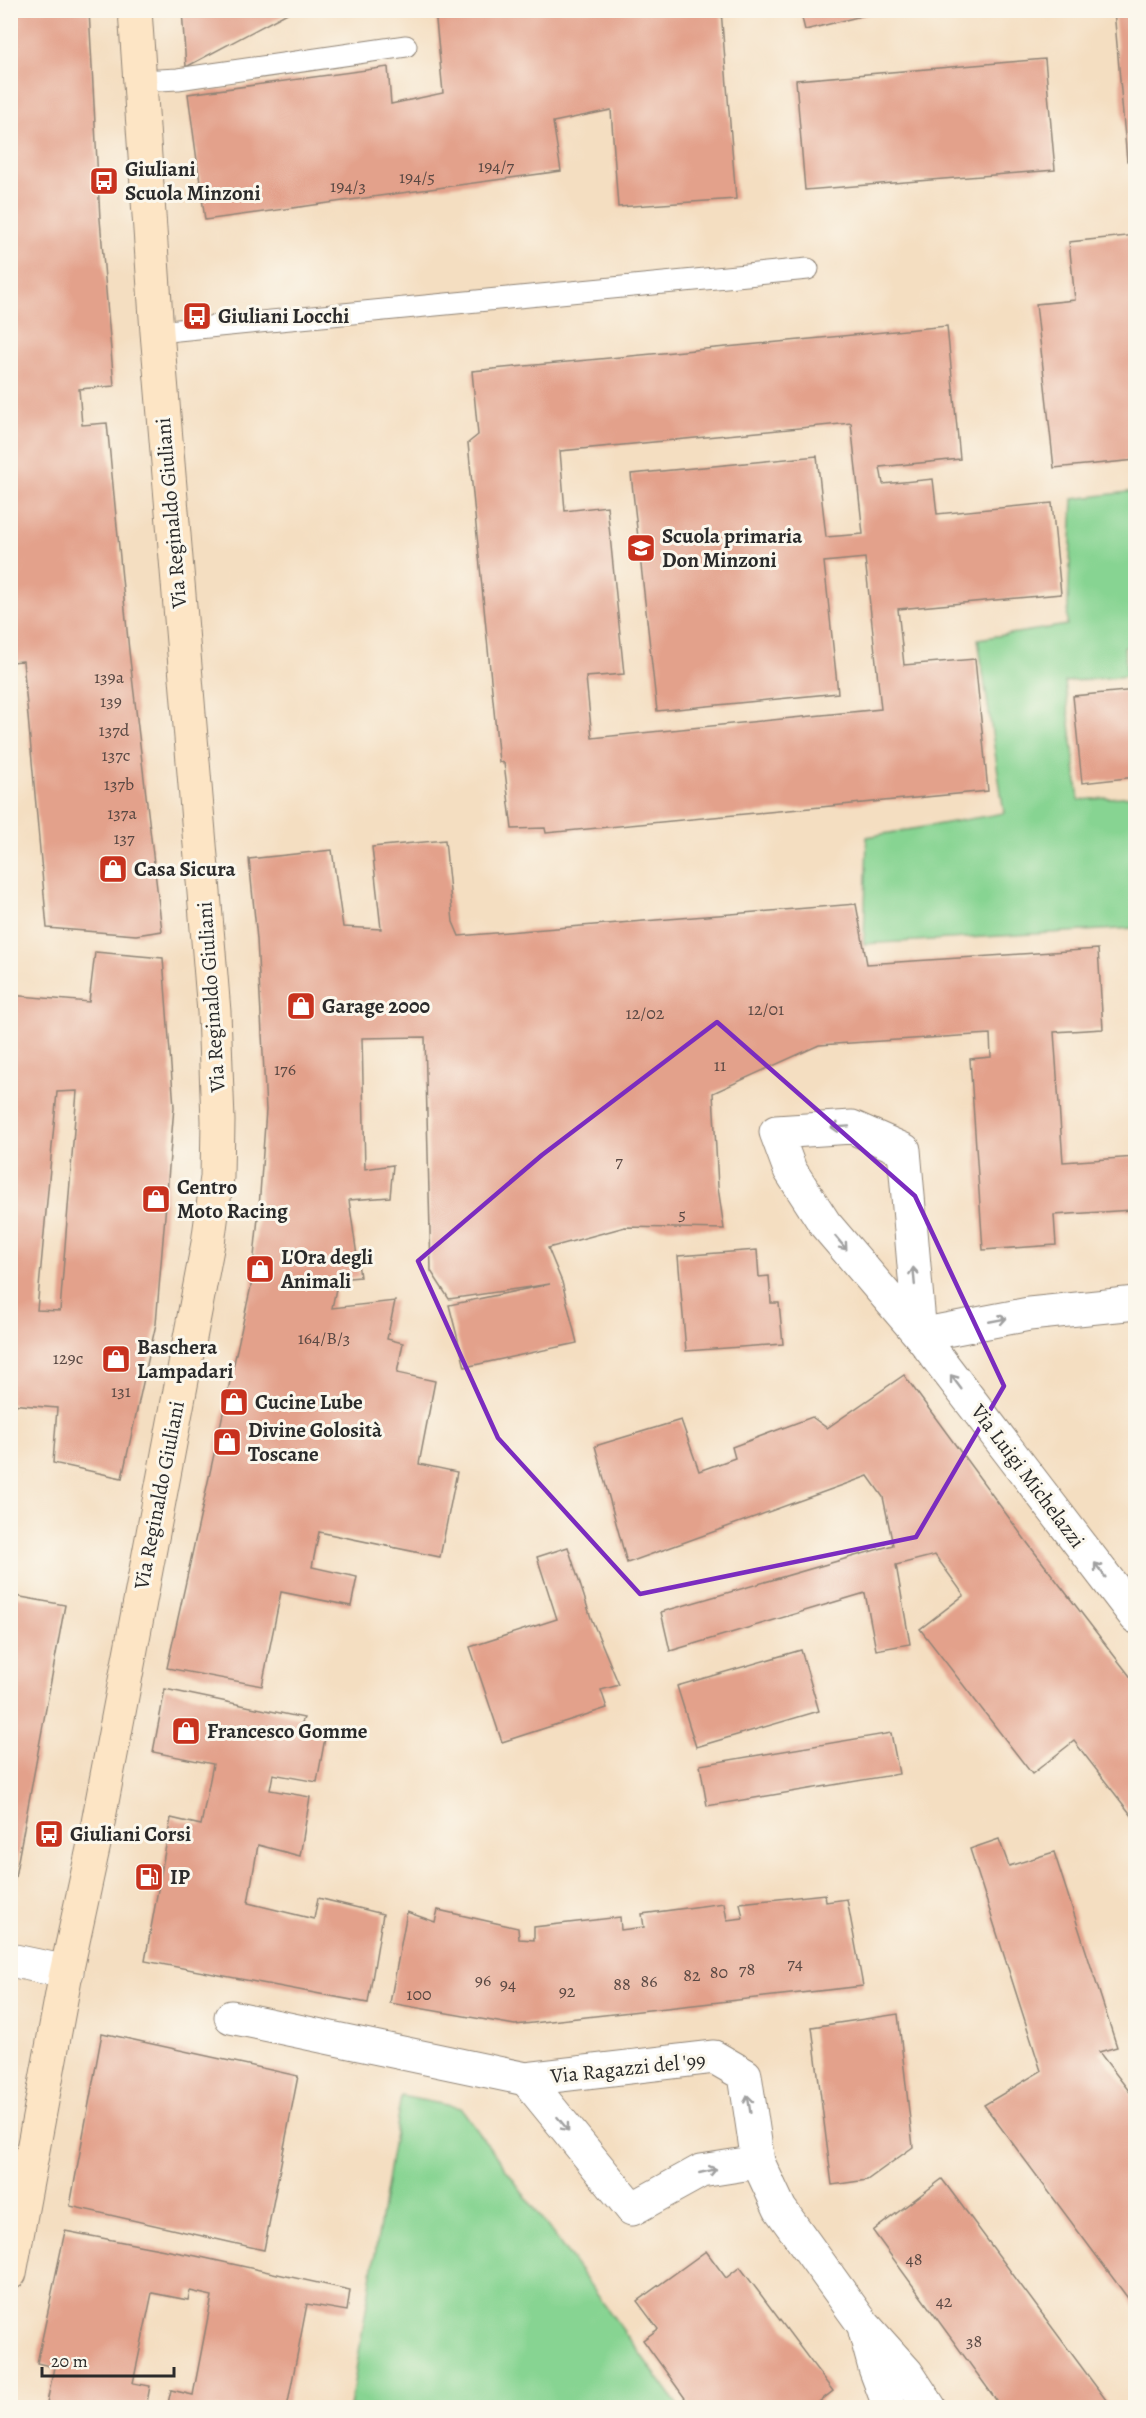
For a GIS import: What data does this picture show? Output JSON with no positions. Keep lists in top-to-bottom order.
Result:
{
  "streets": {
    "main road": ["Via Reginaldo Giuliani"],
    "street": ["Via Luigi Michelazzi", "Via Ragazzi del '99"]
  },
  "places": {
    "bus stop": ["Giuliani Scuola Minzoni", "Giuliani Locchi", "Giuliani Corsi"],
    "school or university": ["Scuola primaria Don Minzoni"],
    "shop": [
      "Casa Sicura",
      "Garage 2000",
      "Centro Moto Racing",
      "L'Ora degli Animali",
      "Baschera Lampadari",
      "Cucine Lube",
      "Divine Golosità Toscane",
      "Francesco Gomme"
    ],
    "fuel station": ["IP"]
  },
  "house_numbers": [
    "194/7",
    "194/5",
    "194/3",
    "139a",
    "139",
    "137d",
    "137c",
    "137b",
    "137a",
    "137",
    "12/01",
    "12/02",
    "11",
    "176",
    "7",
    "5",
    "164/B/3",
    "129c",
    "131",
    "74",
    "78",
    "80",
    "82",
    "96",
    "86",
    "94",
    "88",
    "92",
    "100",
    "48",
    "42",
    "38"
  ],
  "scale_bar": "20 m"
}
